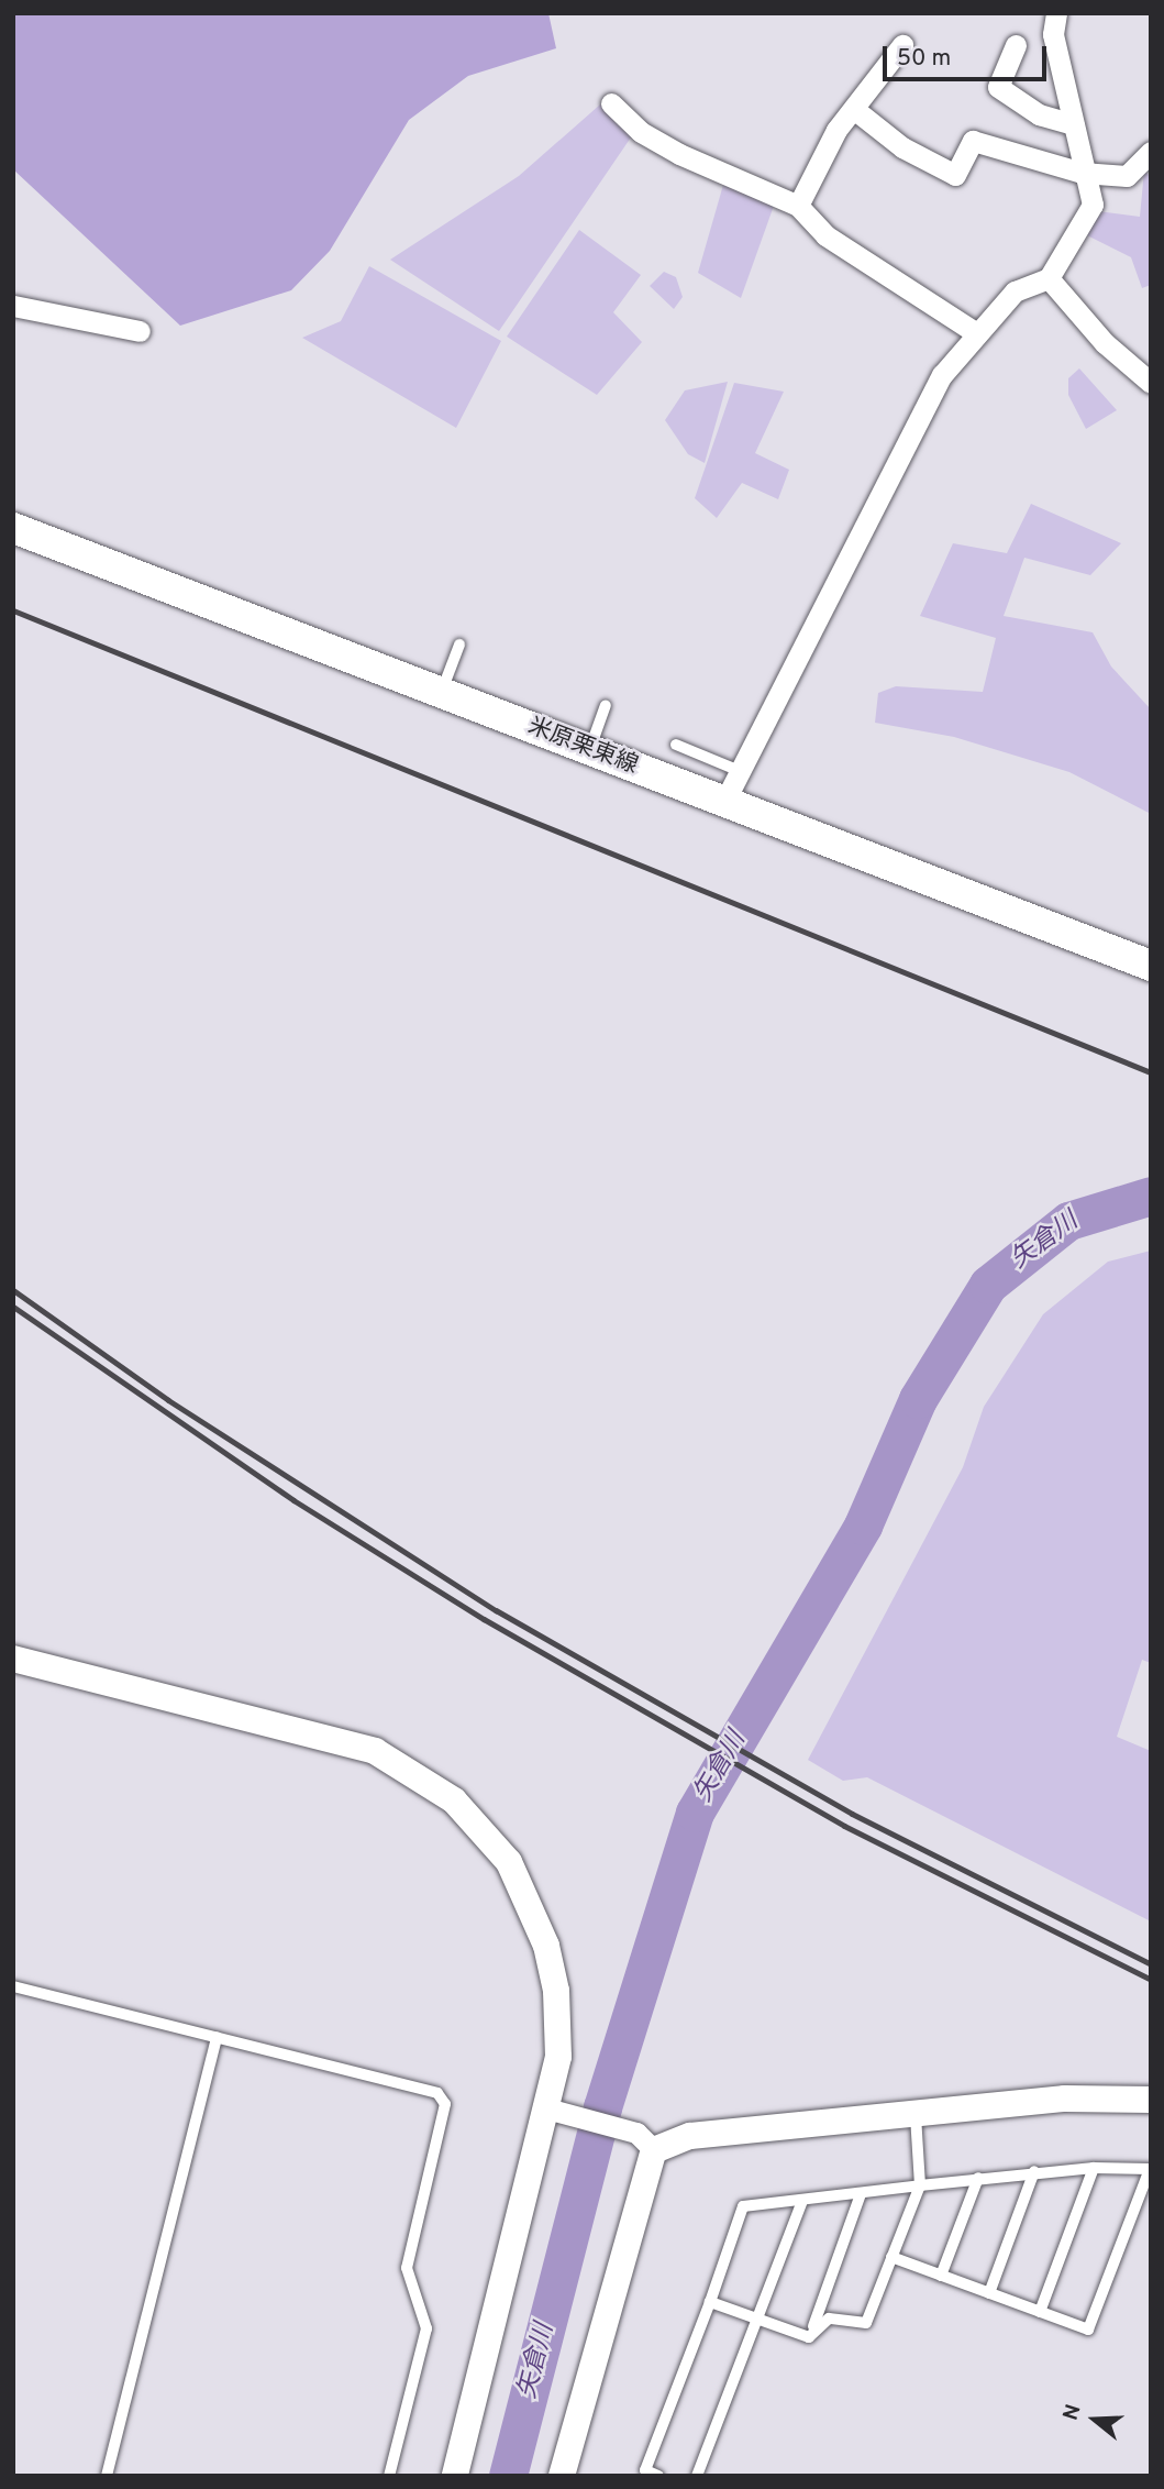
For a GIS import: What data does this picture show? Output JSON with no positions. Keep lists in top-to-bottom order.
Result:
{
  "streets": {
    "main road": ["米原栗東線"]
  },
  "water": ["矢倉川"],
  "scale_bar": "50 m",
  "north": "left"
}
